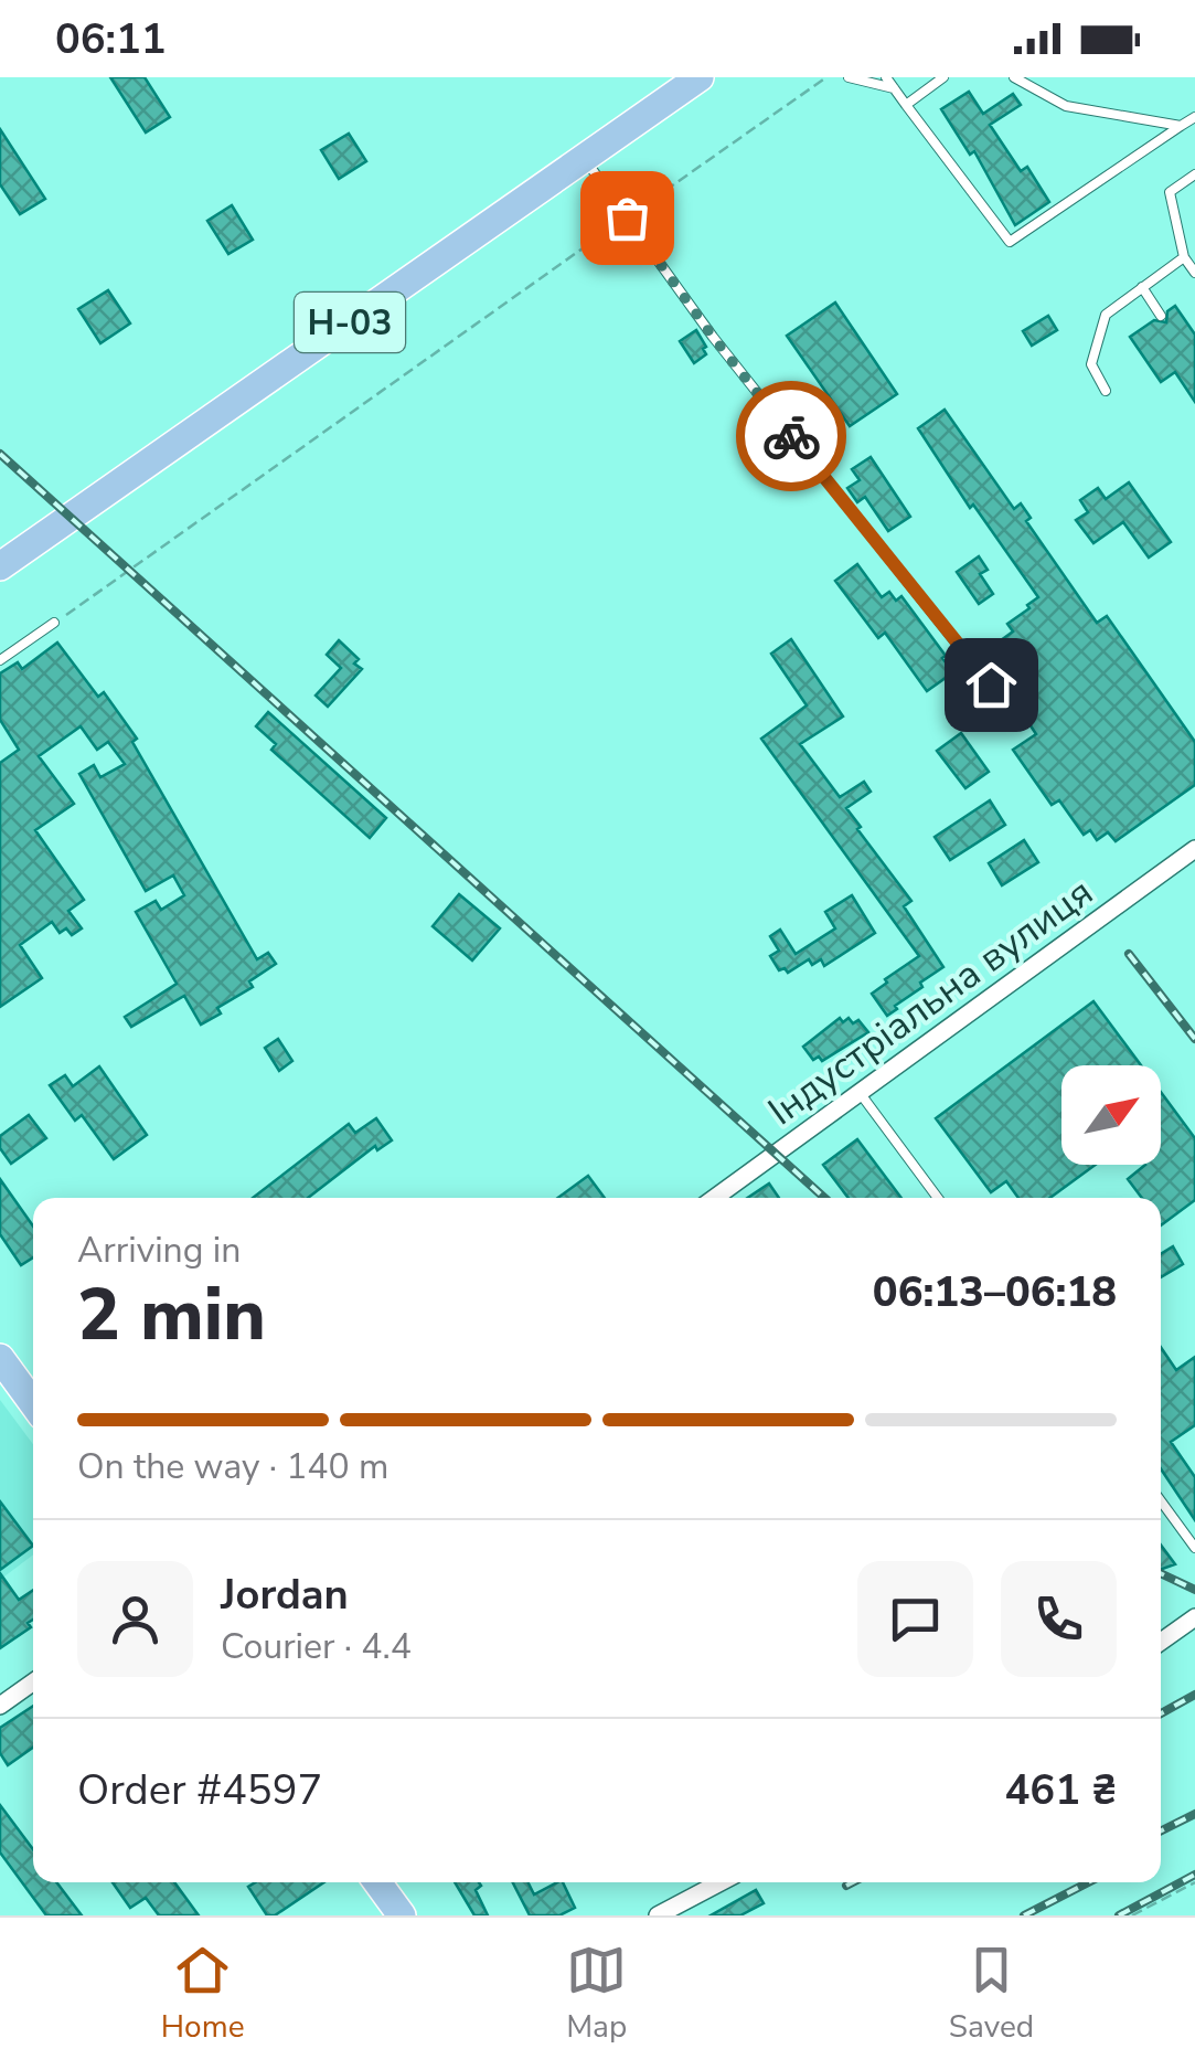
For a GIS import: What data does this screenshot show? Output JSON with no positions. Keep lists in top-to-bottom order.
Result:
{
  "streets": {
    "main road": ["Н-03"],
    "street": ["Індустріальна вулиця"]
  },
  "north": "top right",
  "page": {
    "status": "06:11",
    "heading": ["2 min", "Arriving in", "06:13–06:18"],
    "panel": [
      "Jordan",
      "Courier · 4.4",
      "Order #4597",
      "461 ₴"
    ],
    "bar": "On the way · 140 m",
    "tabs": ["Home", "Map", "Saved"]
  }
}
